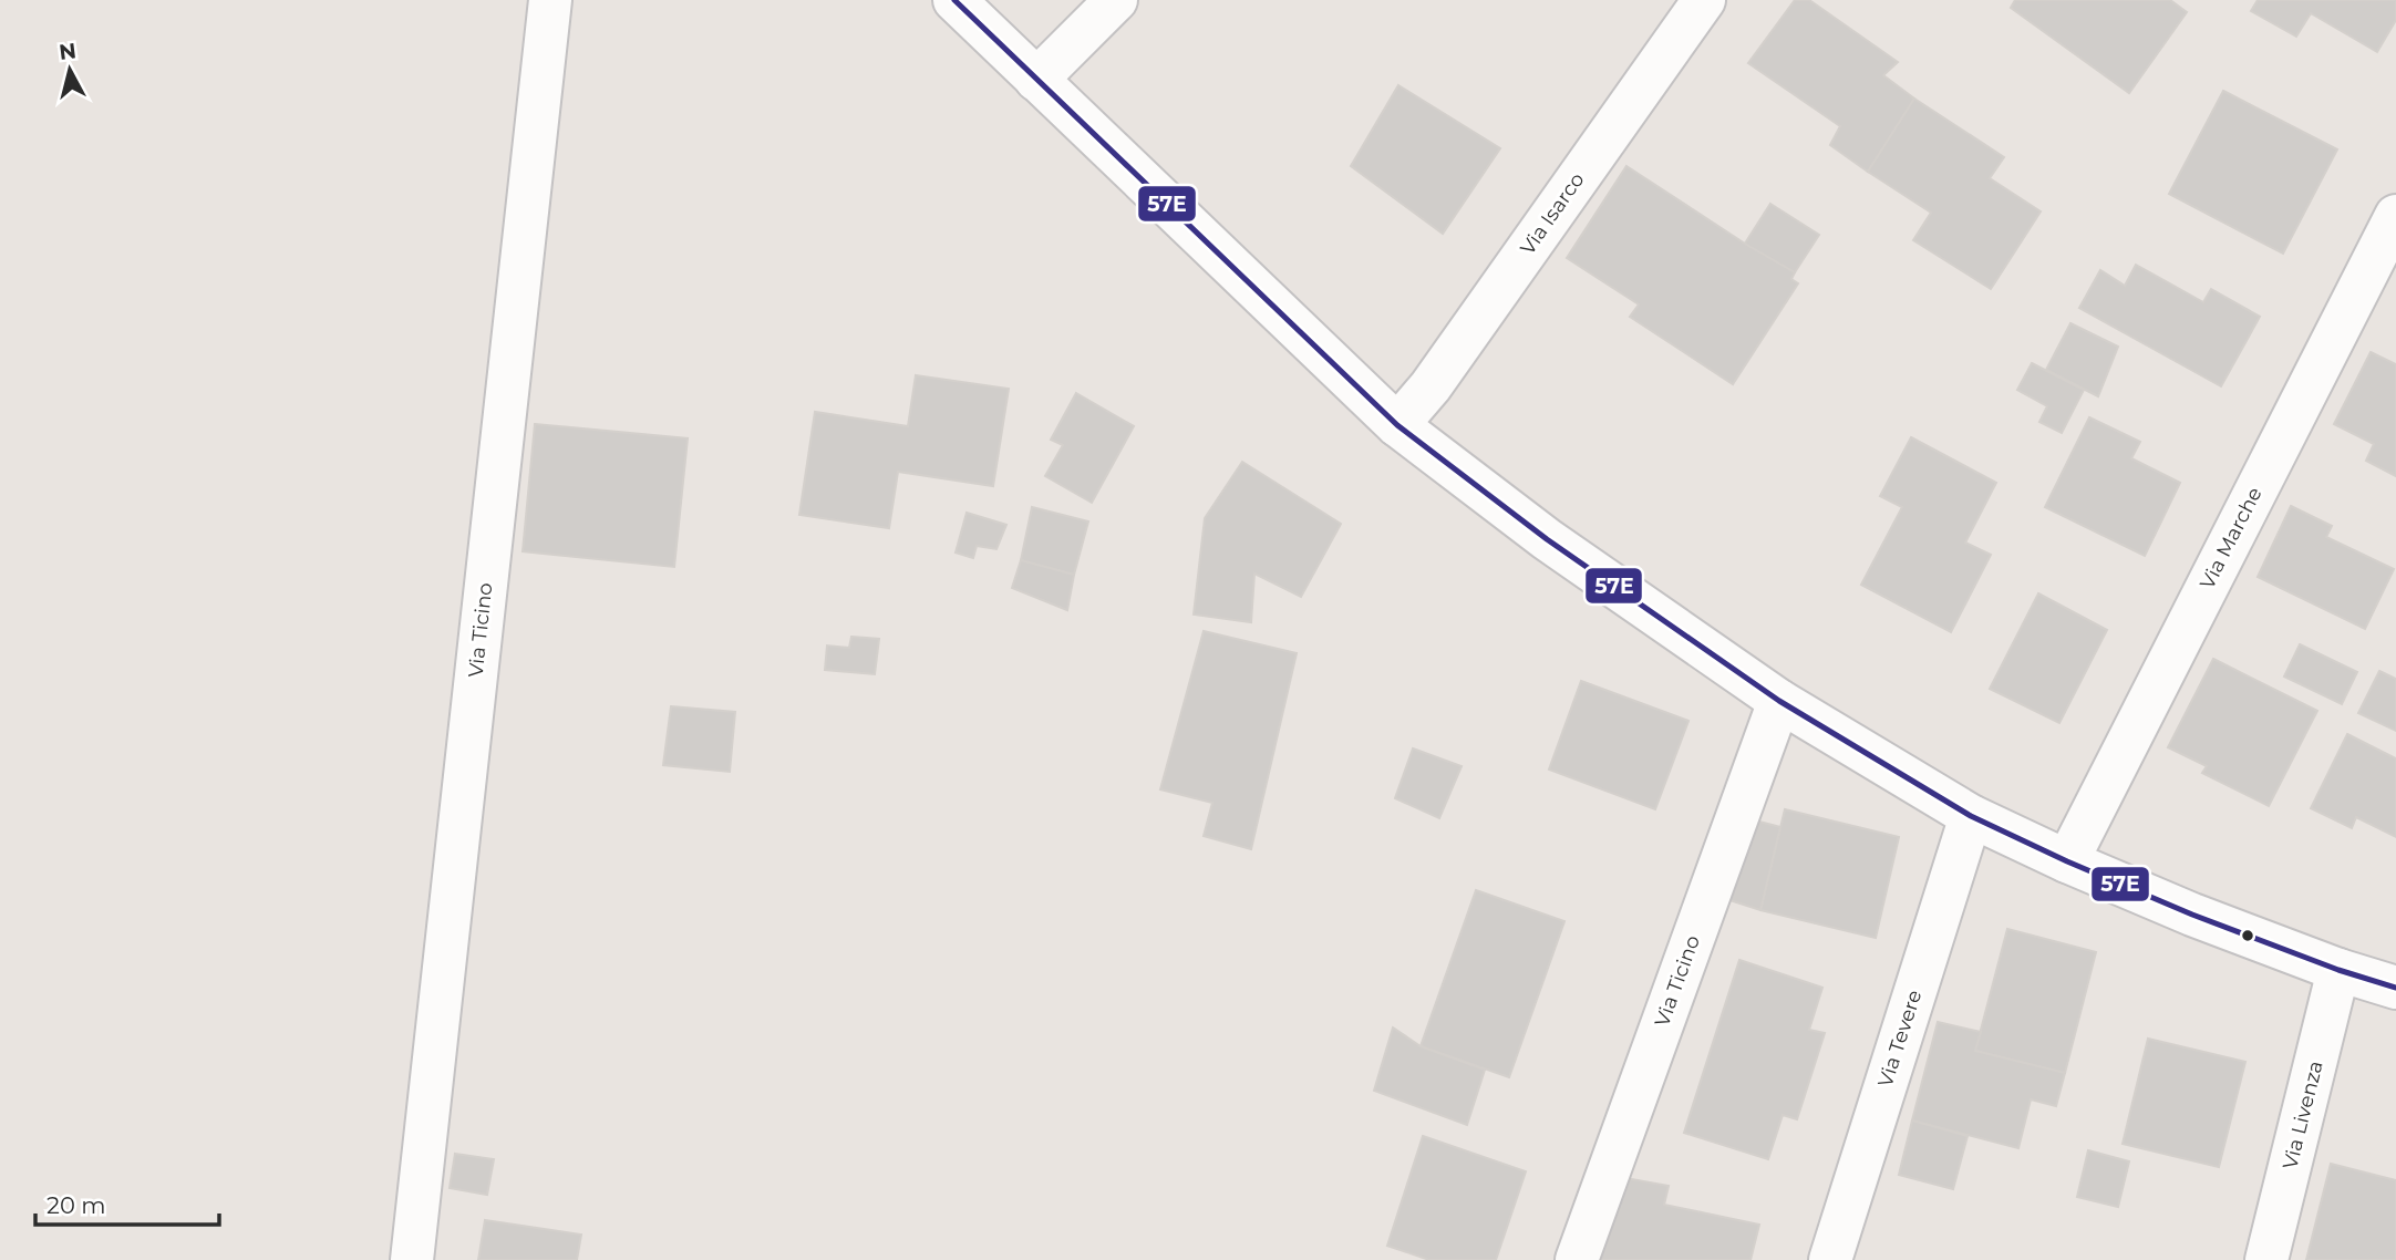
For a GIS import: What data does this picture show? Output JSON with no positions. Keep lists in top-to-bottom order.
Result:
{
  "streets": {
    "street": [
      "Via Isarco",
      "Via Marche",
      "Via Ticino",
      "Via Tevere",
      "Via Livenza"
    ]
  },
  "lines": ["transit line 57E"],
  "scale_bar": "20 m",
  "north": "top"
}
